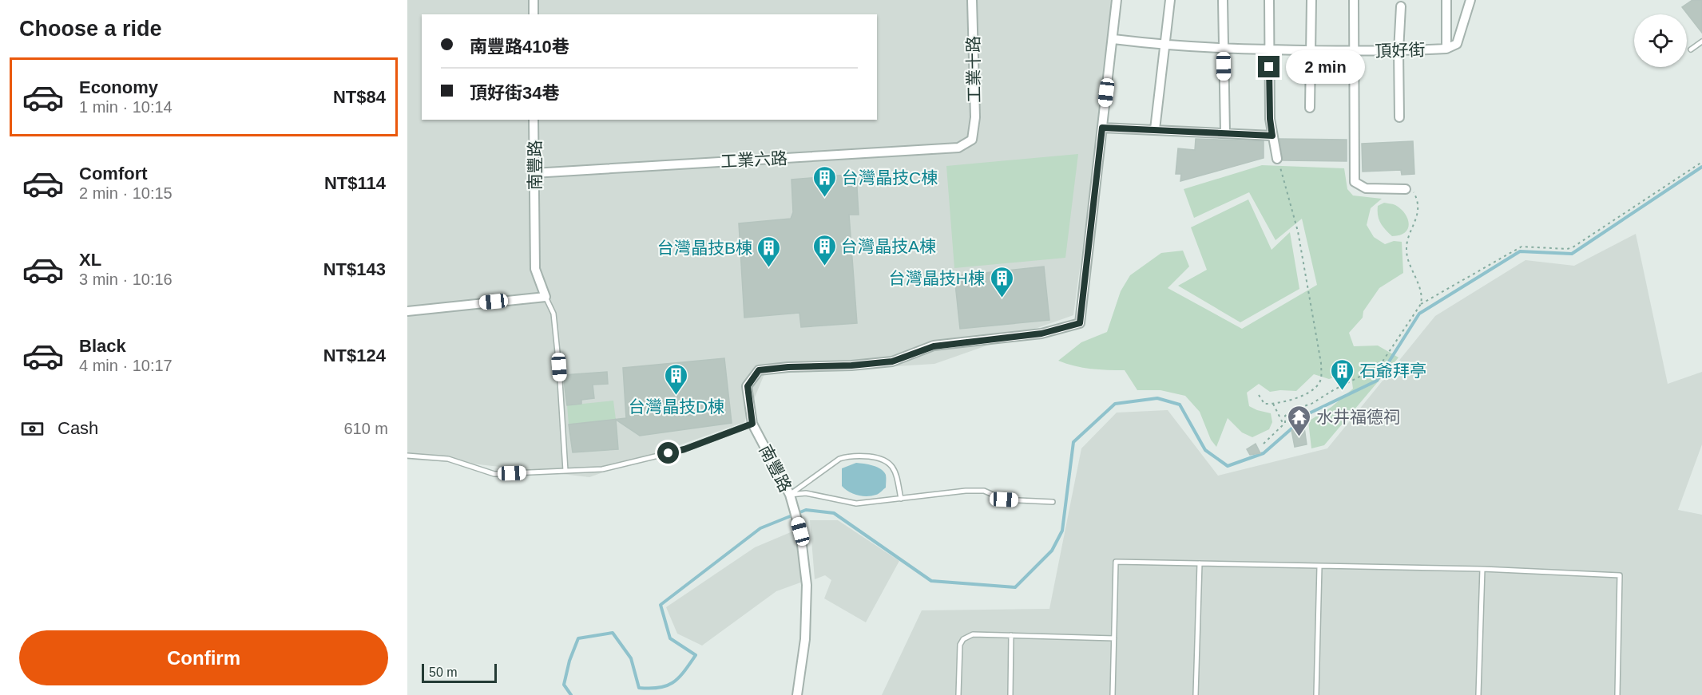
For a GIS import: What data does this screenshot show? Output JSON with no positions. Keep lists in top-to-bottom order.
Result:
{
  "streets": {
    "street": [
      "頂好街",
      "工業十路",
      "工業六路",
      "南豐路"
    ]
  },
  "crossings": [
    ["工業十路", "工業六路"],
    ["工業六路", "南豐路"]
  ],
  "places": {
    "building": [
      "台灣晶技C棟",
      "台灣晶技A棟",
      "台灣晶技B棟",
      "台灣晶技H棟",
      "石爺拜亭",
      "台灣晶技D棟"
    ],
    "temple": ["水井福德祠"]
  },
  "scale_bar": "50 m",
  "page": {
    "heading": "Choose a ride",
    "banner": ["南豐路410巷", "頂好街34巷"],
    "bubble": "2 min",
    "list": [
      {
        "name": "Economy",
        "note": "1 min · 10:14",
        "value": "NT$84"
      },
      {
        "name": "Comfort",
        "note": "2 min · 10:15",
        "value": "NT$114"
      },
      {
        "name": "XL",
        "note": "3 min · 10:16",
        "value": "NT$143"
      },
      {
        "name": "Black",
        "note": "4 min · 10:17",
        "value": "NT$124"
      }
    ],
    "pay": ["Cash", "610 m"],
    "buttons": "Confirm",
    "scale": "50 m"
  }
}
